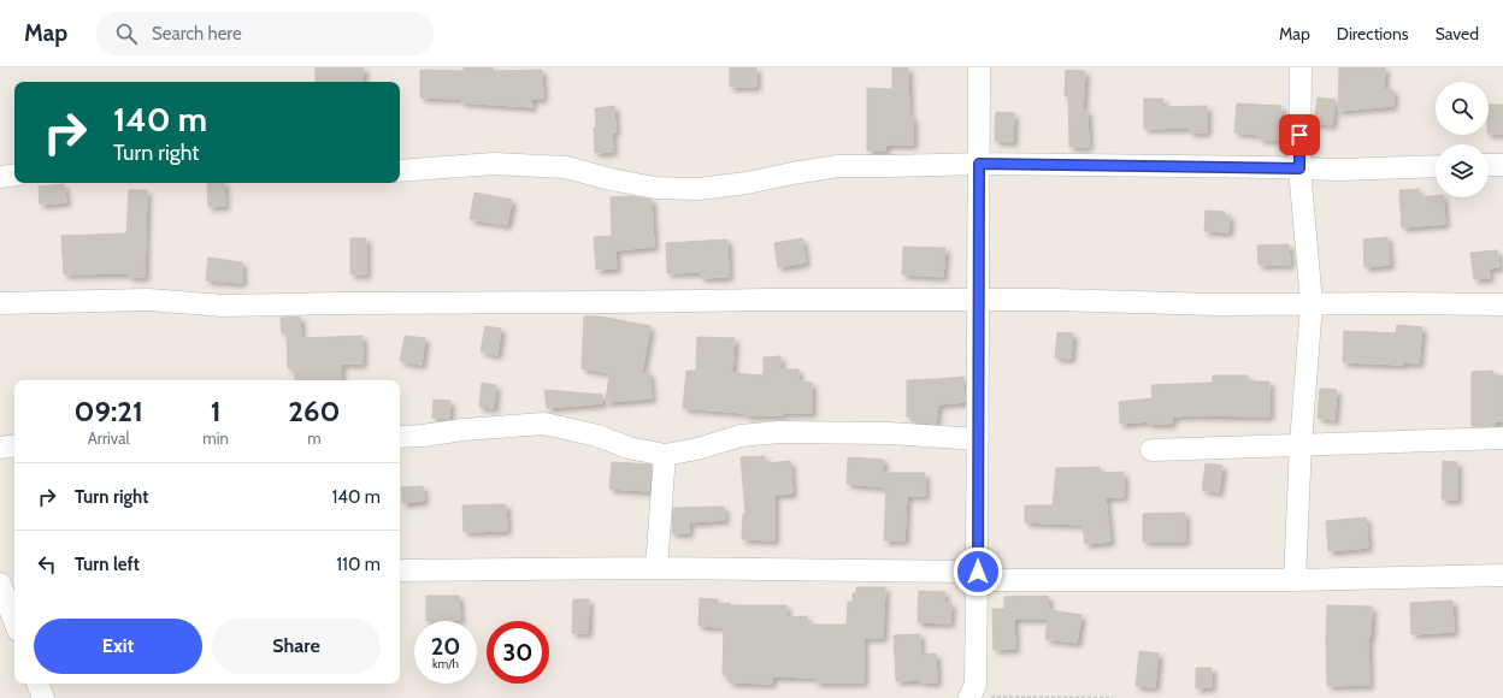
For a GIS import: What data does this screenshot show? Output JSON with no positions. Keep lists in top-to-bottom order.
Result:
{
  "page": {
    "header": "Map",
    "search": "Search here",
    "nav": ["Map", "Directions", "Saved"],
    "turn": ["140 m", "Turn right"],
    "eta": [
      "09:21",
      "Arrival",
      "1",
      "min",
      "260",
      "m"
    ],
    "list": [
      {
        "name": "Turn right",
        "value": "140 m"
      },
      {
        "name": "Turn left",
        "value": "110 m"
      }
    ],
    "buttons": ["Exit", "Share"],
    "speed": "20 km/h",
    "limit": "30"
  }
}
